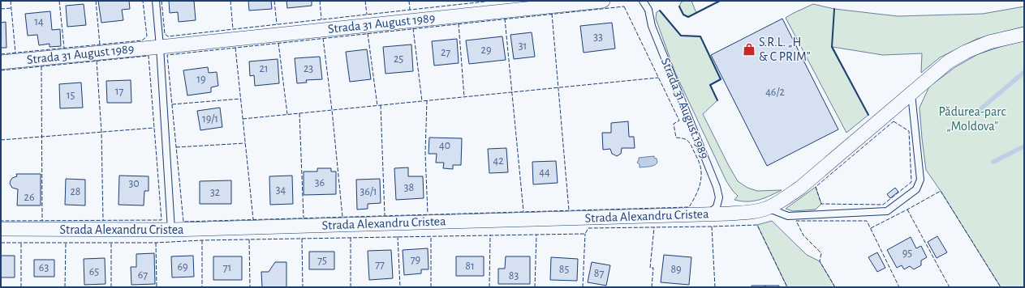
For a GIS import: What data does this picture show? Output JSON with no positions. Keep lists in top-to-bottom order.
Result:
{
  "streets": {
    "street": ["Strada 31 August 1989", "Strada Alexandru Cristea"]
  },
  "crossings": [
    ["Strada 31 August 1989", "Strada Alexandru Cristea"]
  ],
  "parks": ["Pădurea-parc „Moldova”"],
  "places": {
    "shop": ["S.R.L. „H & C PRIM”"]
  },
  "house_numbers": [
    "14",
    "33",
    "31",
    "29",
    "27",
    "25",
    "21",
    "23",
    "19",
    "17",
    "46/2",
    "15",
    "19/1",
    "40",
    "42",
    "44",
    "36",
    "30",
    "38",
    "34",
    "28",
    "36/1",
    "32",
    "26",
    "95",
    "79",
    "75",
    "77",
    "81",
    "69",
    "63",
    "71",
    "85",
    "89",
    "65",
    "87",
    "67",
    "83"
  ]
}
